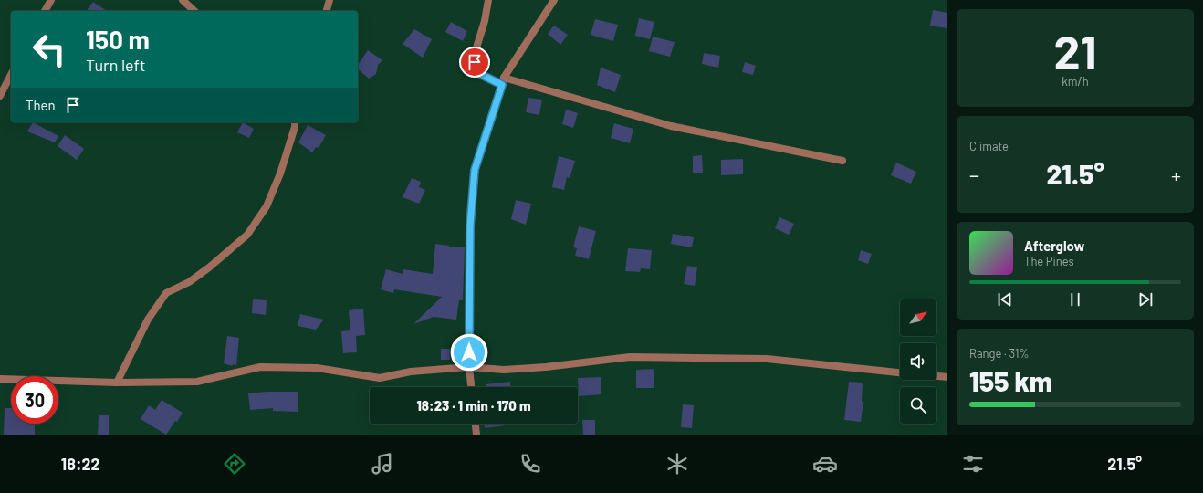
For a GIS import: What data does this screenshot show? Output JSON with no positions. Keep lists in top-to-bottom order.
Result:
{
  "north": "top right",
  "page": {
    "tile": [
      ["21", "km/h"],
      "Climate",
      ["Range · 31%", "155 km"]
    ],
    "turn": ["150 m", "Turn left"],
    "then": "Then",
    "heat": ["−", "21.5°", "+"],
    "song": ["Afterglow", "The Pines"],
    "limit": "30",
    "trip": "18:23 · 1 min · 170 m",
    "tabs": ["18:22", "21.5°"]
  }
}
